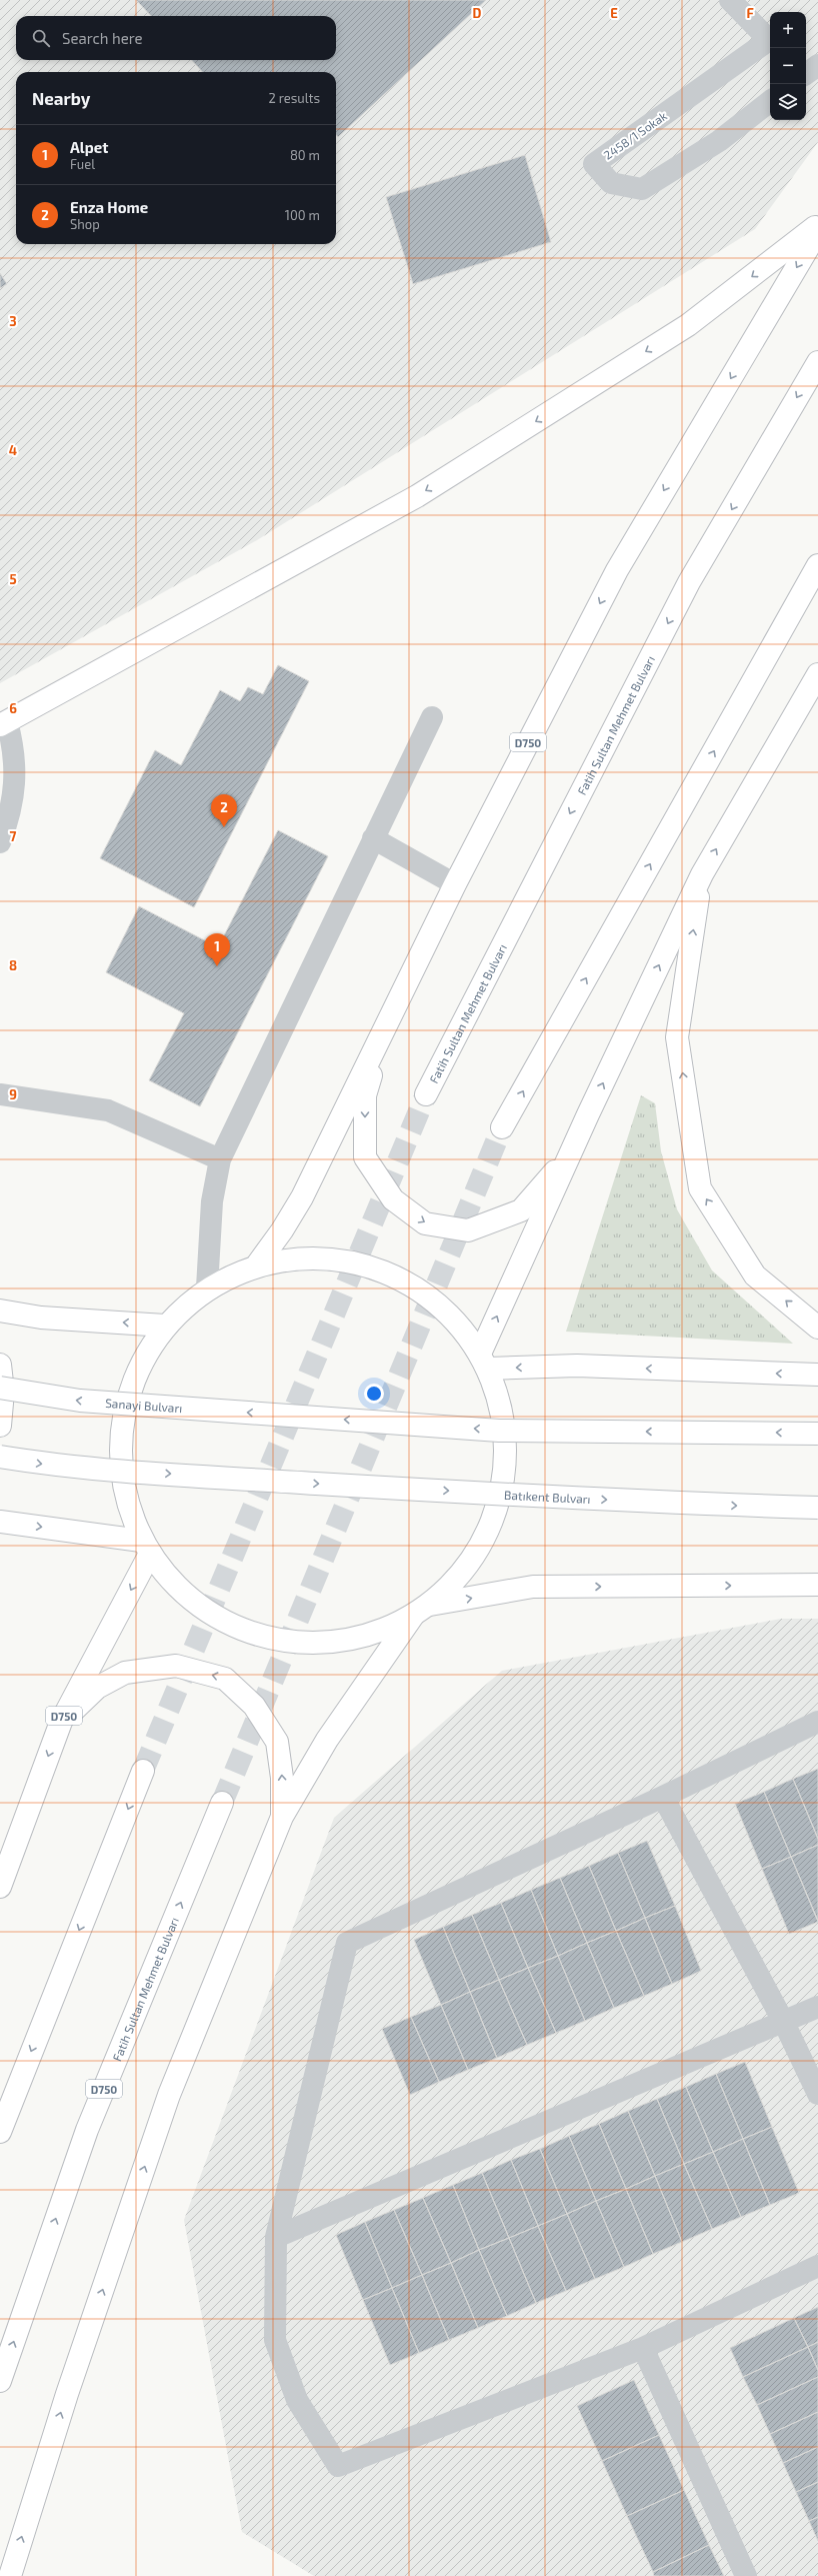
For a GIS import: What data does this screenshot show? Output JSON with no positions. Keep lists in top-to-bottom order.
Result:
{
  "streets": {
    "main road": [
      "Fatih Sultan Mehmet Bulvarı",
      "D750",
      "Sanayi Bulvarı",
      "Batıkent Bulvarı"
    ],
    "street": ["2458/1 Sokak"]
  },
  "page": {
    "map_buttons": ["+", "−"],
    "search": "Search here",
    "heading": ["Nearby", "2 results"],
    "list": [
      {
        "mark": "1",
        "name": "Alpet",
        "note": "Fuel",
        "value": "80 m"
      },
      {
        "mark": "2",
        "name": "Enza Home",
        "note": "Shop",
        "value": "100 m"
      }
    ],
    "pins": ["2", "1"]
  },
  "grid": {
    "columns": ["D", "E", "F"],
    "rows": [
      "3",
      "4",
      "5",
      "6",
      "7",
      "8",
      "9"
    ]
  }
}
